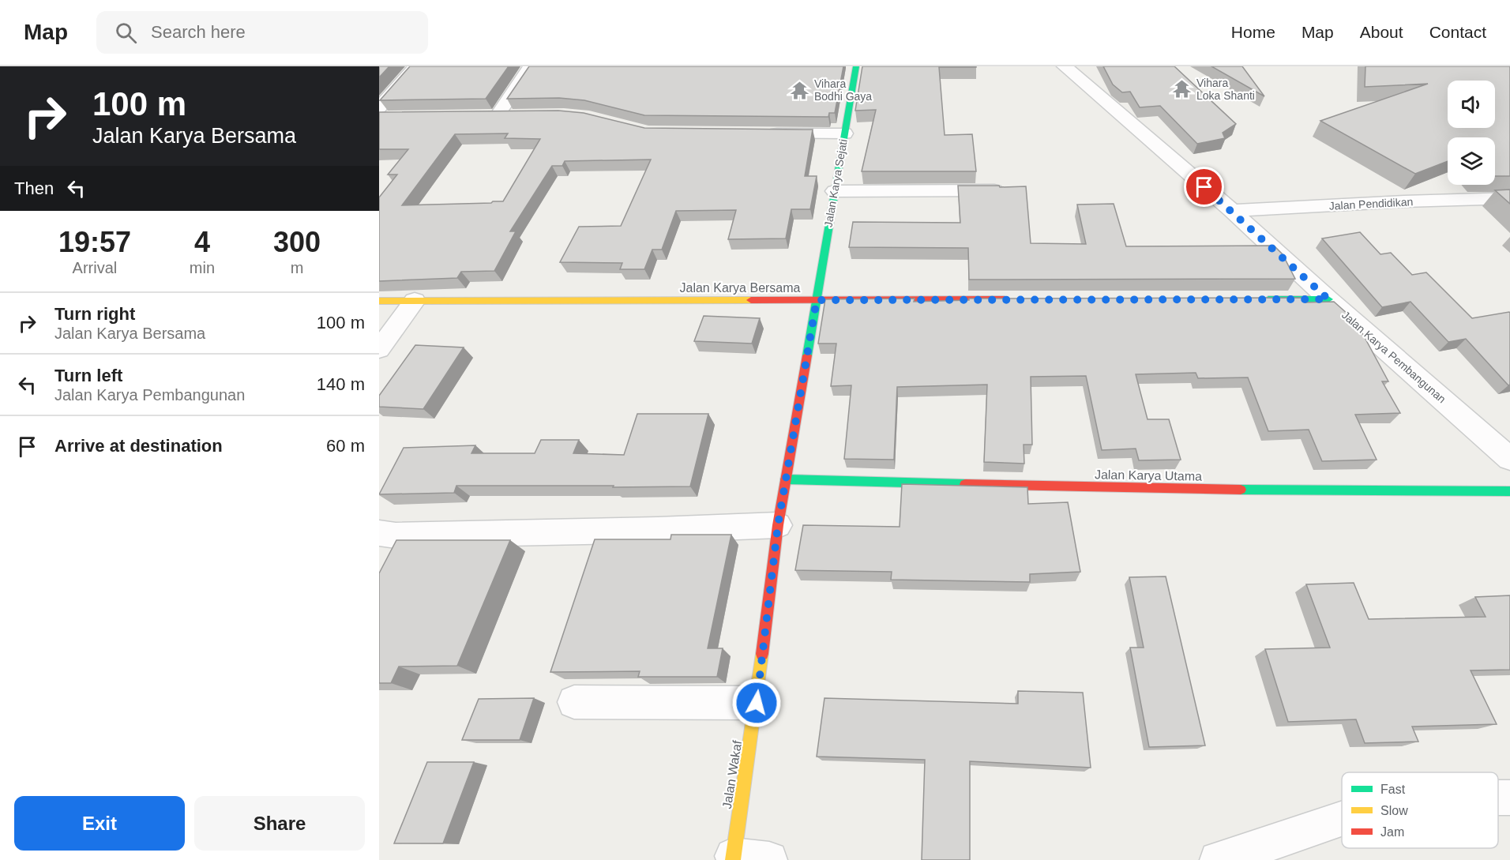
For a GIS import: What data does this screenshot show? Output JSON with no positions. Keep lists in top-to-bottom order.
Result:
{
  "streets": {
    "street": [
      "Jalan Karya Sejati",
      "Jalan Pendidikan",
      "Jalan Karya Bersama",
      "Jalan Karya Pembangunan",
      "Jalan Karya Utama",
      "Jalan Wakaf"
    ]
  },
  "crossings": [
    ["Jalan Karya Sejati", "Jalan Karya Bersama"],
    ["Jalan Karya Sejati", "Jalan Wakaf"],
    ["Jalan Pendidikan", "Jalan Karya Pembangunan"],
    ["Jalan Karya Bersama", "Jalan Wakaf"],
    ["Jalan Karya Utama", "Jalan Wakaf"]
  ],
  "places": {
    "temple": ["Vihara Loka Shanti", "Vihara Bodhi Gaya"]
  },
  "legend": ["Fast", "Slow", "Jam"],
  "page": {
    "header": "Map",
    "search": "Search here",
    "nav": [
      "Home",
      "Map",
      "About",
      "Contact"
    ],
    "turn": ["100 m", "Jalan Karya Bersama"],
    "then": "Then",
    "eta": [
      "19:57",
      "Arrival",
      "4",
      "min",
      "300",
      "m"
    ],
    "list": [
      {
        "name": "Turn right",
        "note": "Jalan Karya Bersama",
        "value": "100 m"
      },
      {
        "name": "Turn left",
        "note": "Jalan Karya Pembangunan",
        "value": "140 m"
      },
      {
        "name": "Arrive at destination",
        "value": "60 m"
      }
    ],
    "buttons": ["Exit", "Share"]
  }
}
